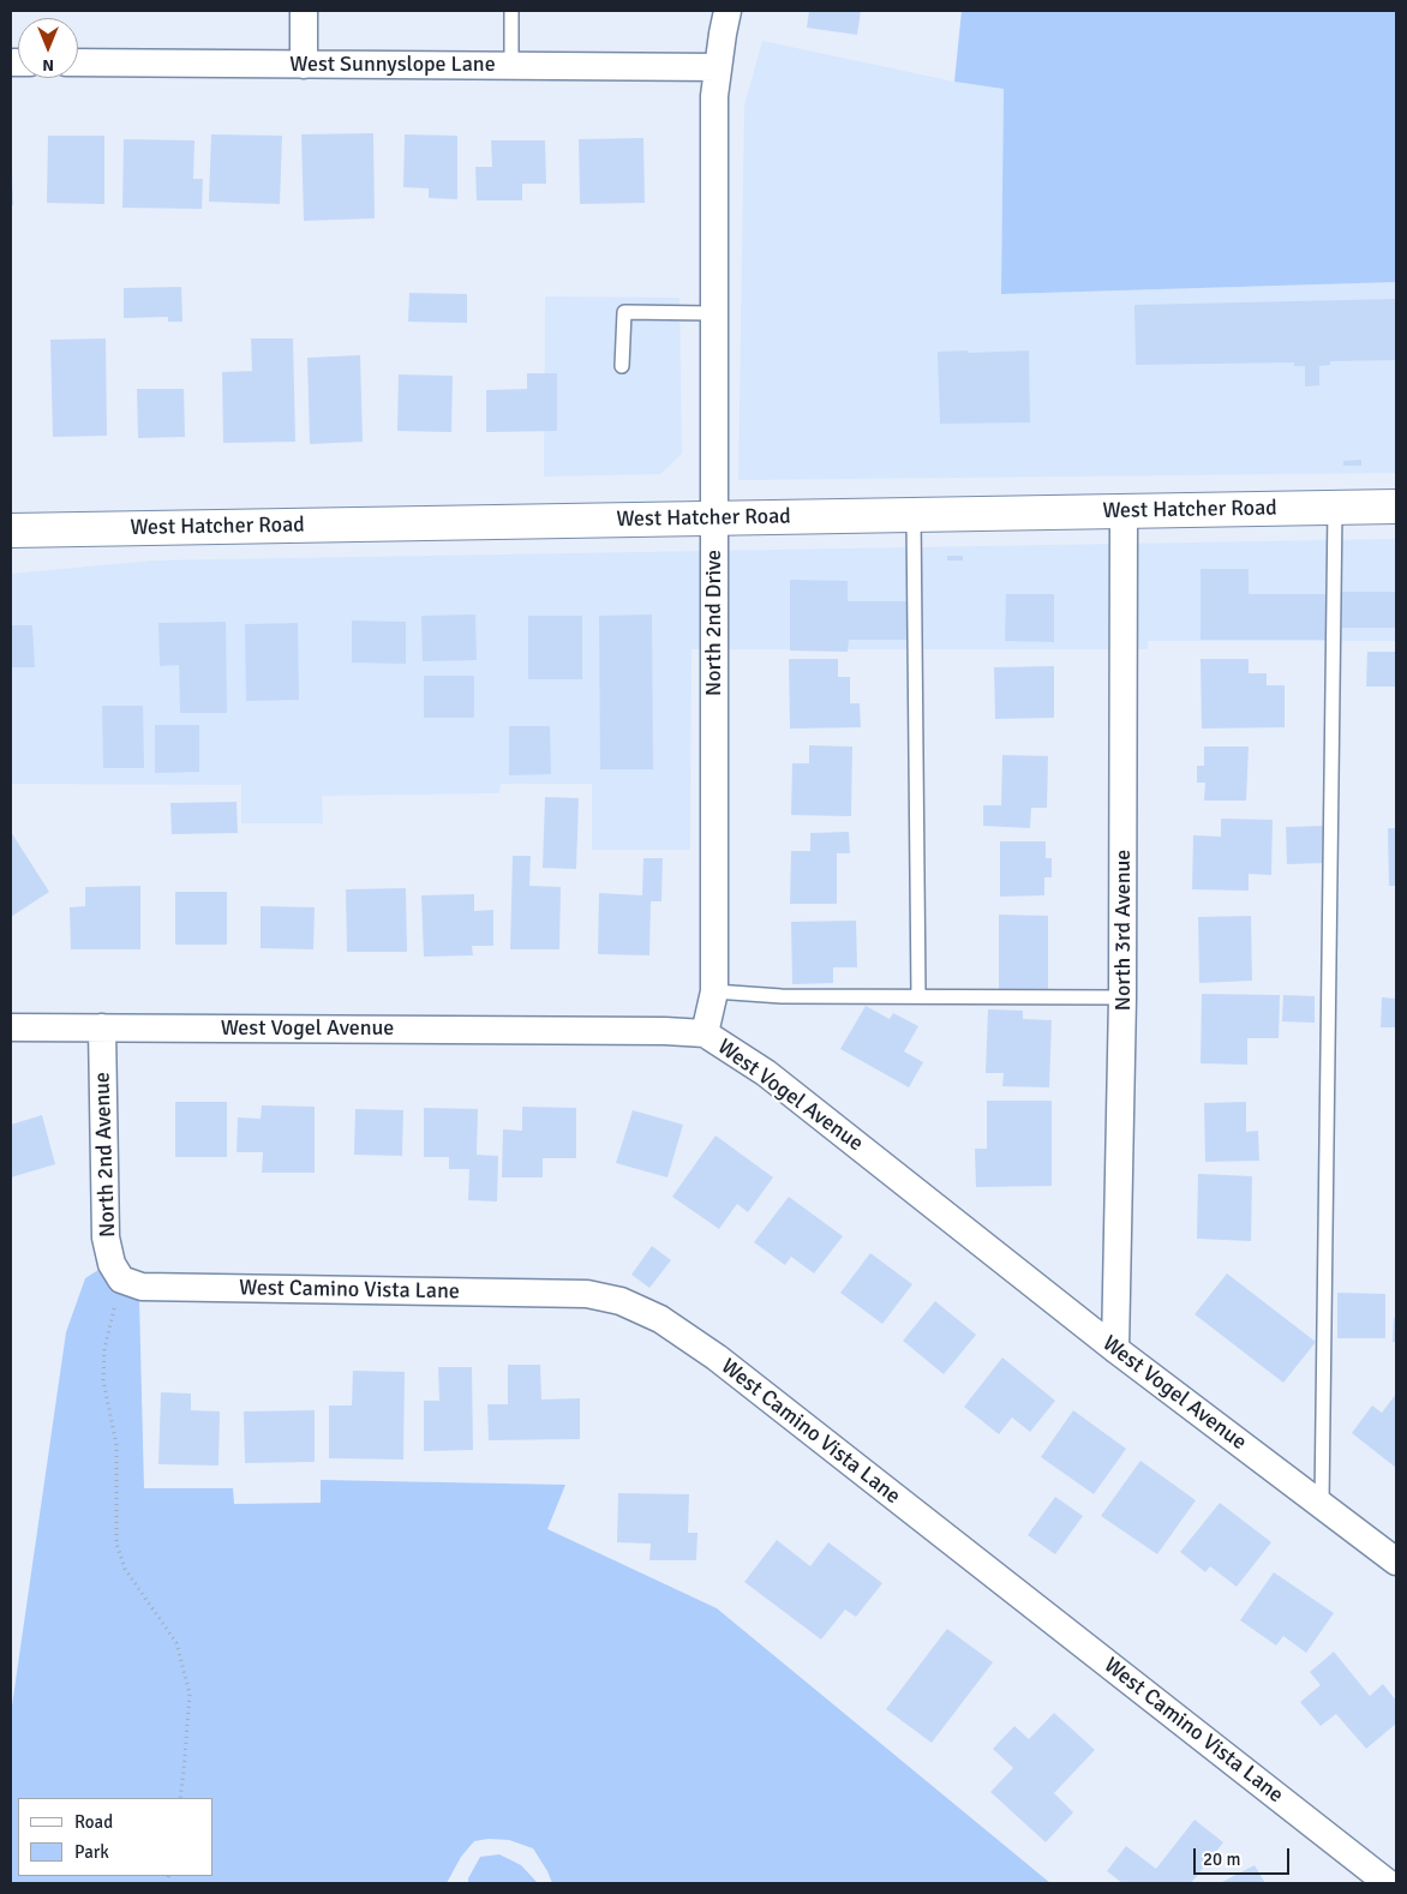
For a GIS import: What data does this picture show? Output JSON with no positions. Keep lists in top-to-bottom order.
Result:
{
  "streets": {
    "street": [
      "West Sunnyslope Lane",
      "West Hatcher Road",
      "North 2nd Drive",
      "North 3rd Avenue",
      "West Vogel Avenue",
      "North 2nd Avenue",
      "West Camino Vista Lane"
    ]
  },
  "crossings": [
    ["West Sunnyslope Lane", "North 2nd Drive"],
    ["West Hatcher Road", "North 2nd Drive"],
    ["West Hatcher Road", "North 3rd Avenue"],
    ["North 2nd Drive", "West Vogel Avenue"],
    ["North 3rd Avenue", "West Vogel Avenue"],
    ["West Vogel Avenue", "North 2nd Avenue"],
    ["North 2nd Avenue", "West Camino Vista Lane"]
  ],
  "legend": ["Road", "Park"],
  "scale_bar": "20 m",
  "north": "bottom"
}
